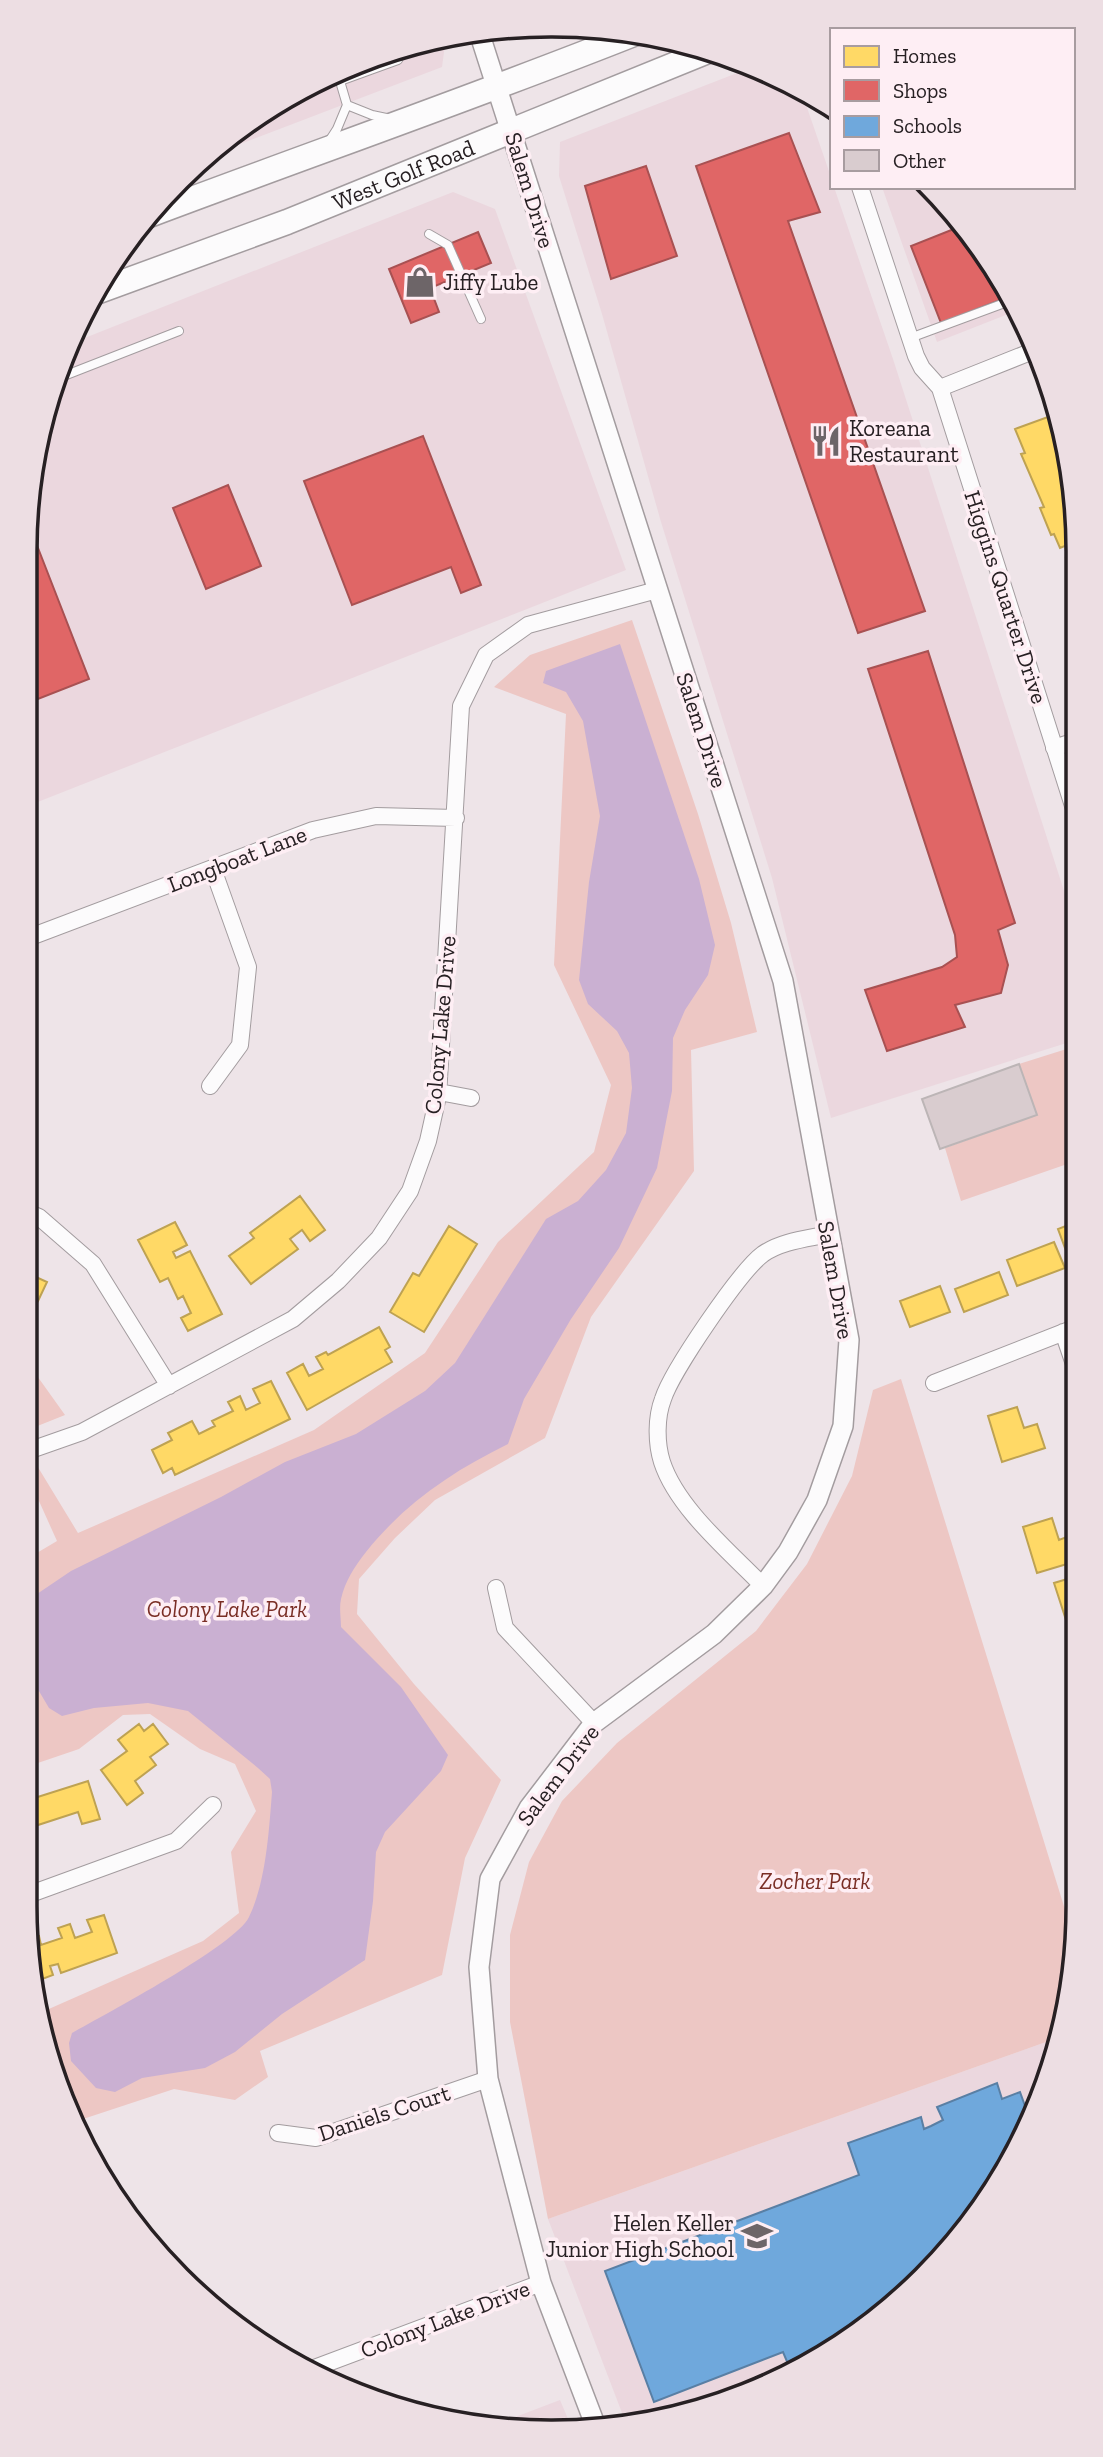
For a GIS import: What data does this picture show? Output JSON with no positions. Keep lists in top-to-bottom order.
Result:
{
  "streets": {
    "main road": ["West Golf Road"],
    "street": [
      "Salem Drive",
      "Higgins Quarter Drive",
      "Longboat Lane",
      "Colony Lake Drive",
      "Daniels Court"
    ]
  },
  "crossings": [
    ["West Golf Road", "Salem Drive"],
    ["Salem Drive", "Colony Lake Drive"],
    ["Salem Drive", "Daniels Court"],
    ["Longboat Lane", "Colony Lake Drive"]
  ],
  "parks": ["Colony Lake Park", "Zocher Park"],
  "places": {
    "shop": ["Jiffy Lube"],
    "restaurant": ["Koreana Restaurant"],
    "school or university": ["Helen Keller Junior High School"]
  },
  "legend": [
    "Homes",
    "Shops",
    "Schools",
    "Other"
  ]
}
